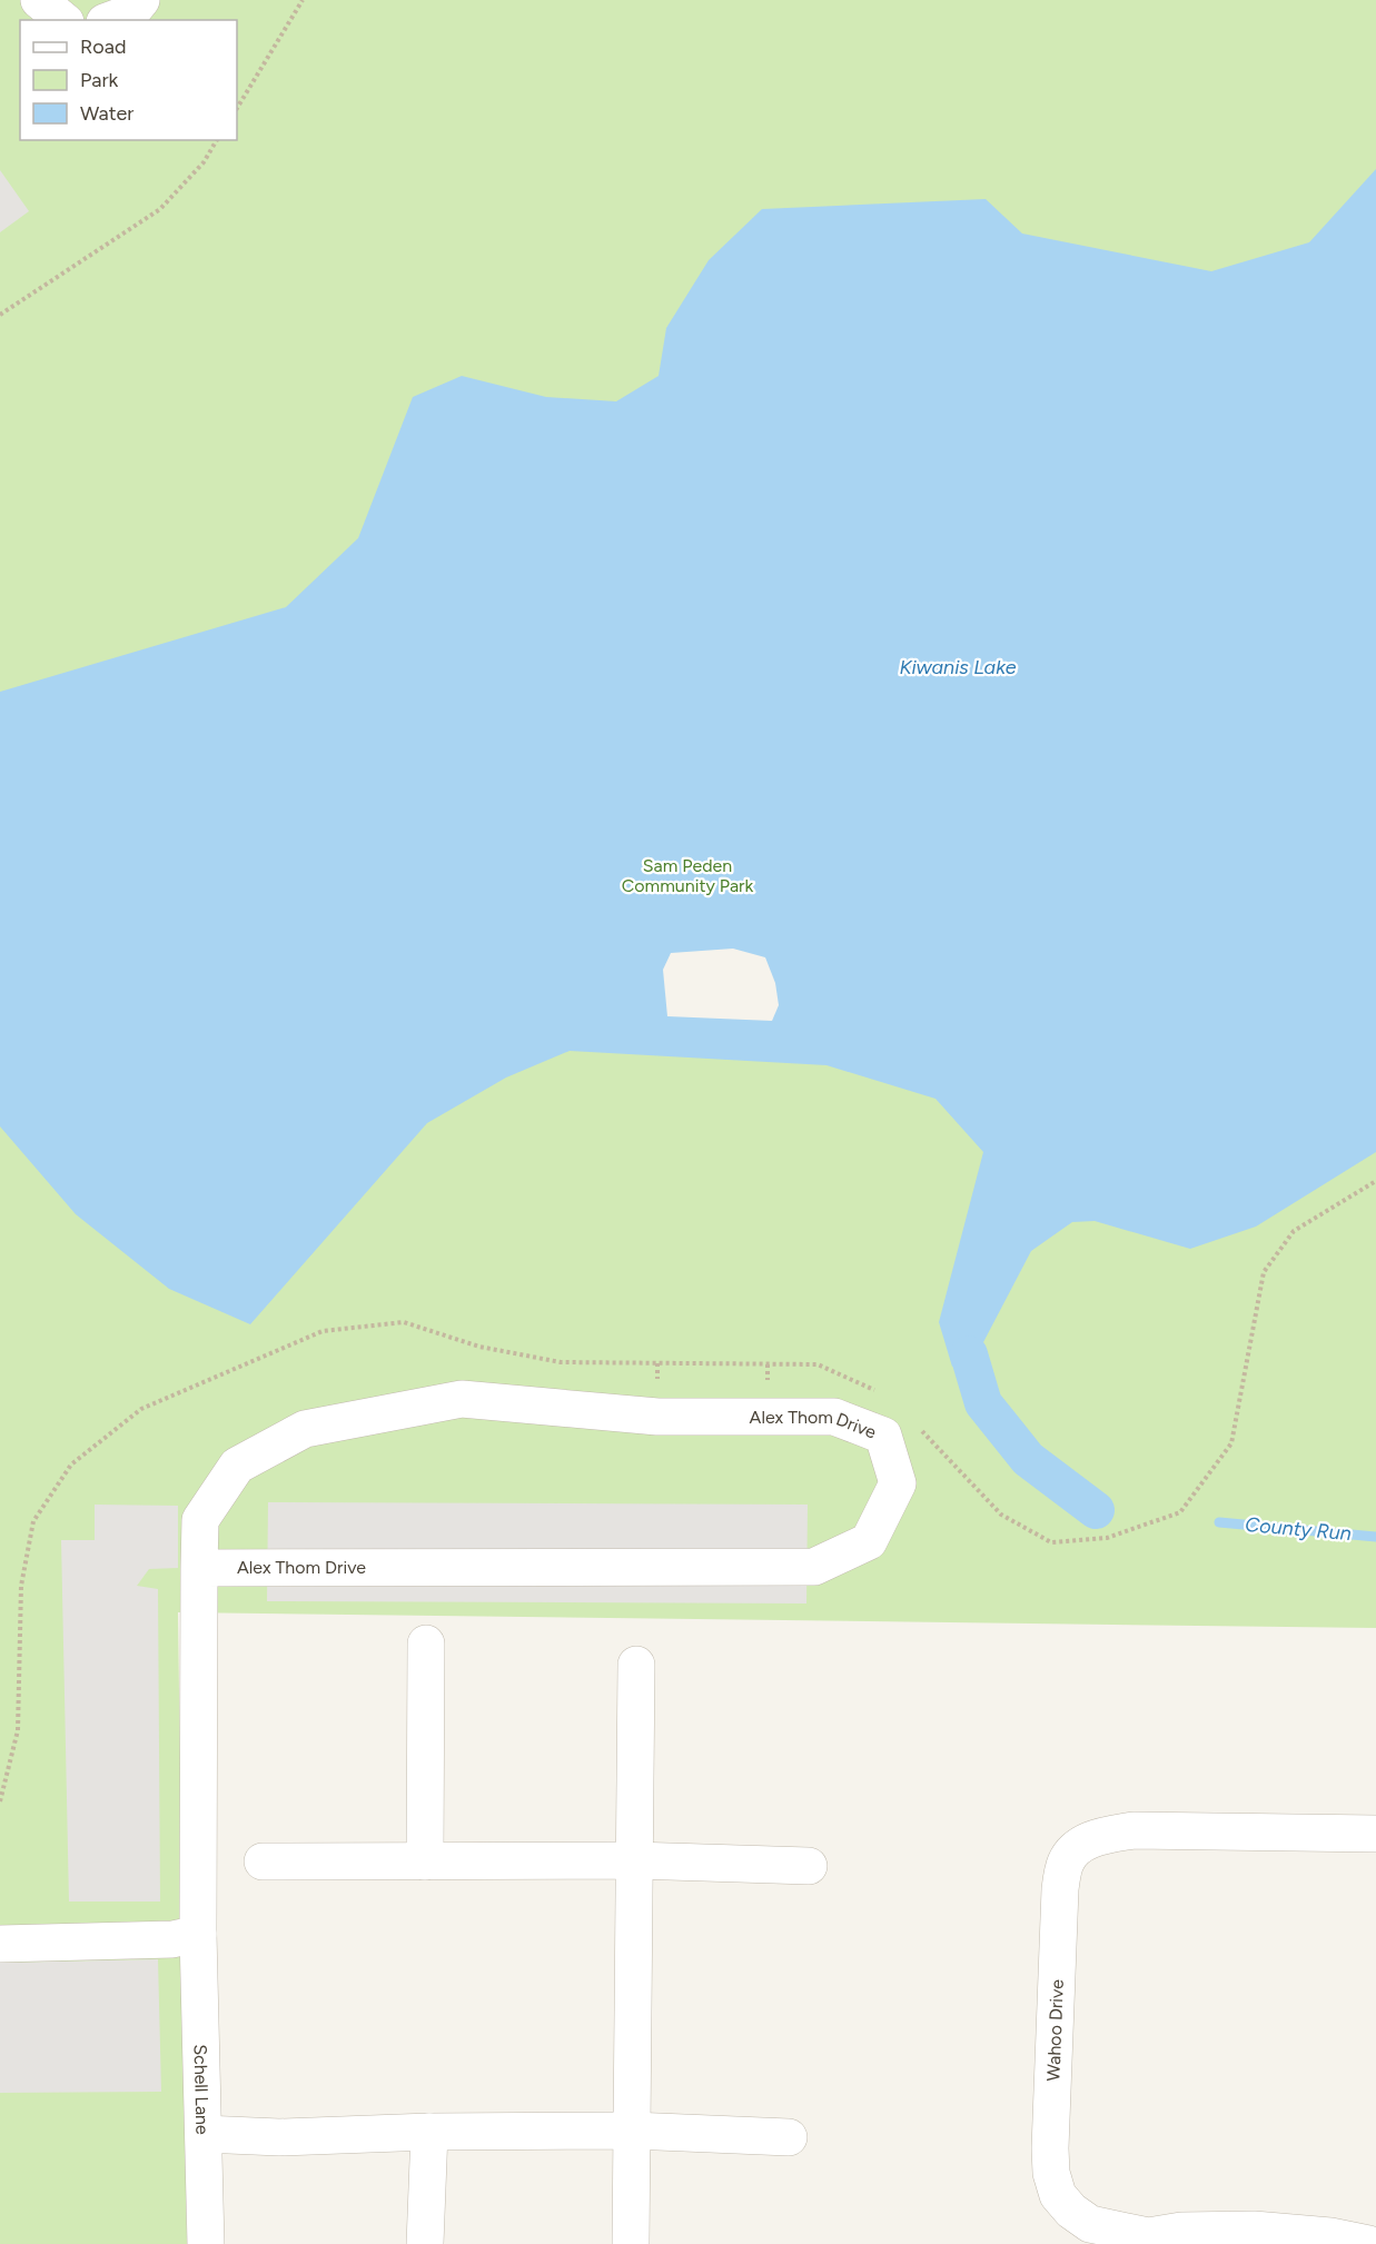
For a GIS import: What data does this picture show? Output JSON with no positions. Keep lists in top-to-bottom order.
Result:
{
  "streets": {
    "street": ["Alex Thom Drive", "Wahoo Drive", "Schell Lane"]
  },
  "crossings": [
    ["Alex Thom Drive", "Schell Lane"]
  ],
  "water": ["Kiwanis Lake", "County Run"],
  "parks": ["Sam Peden Community Park"],
  "legend": ["Road", "Park", "Water"]
}
